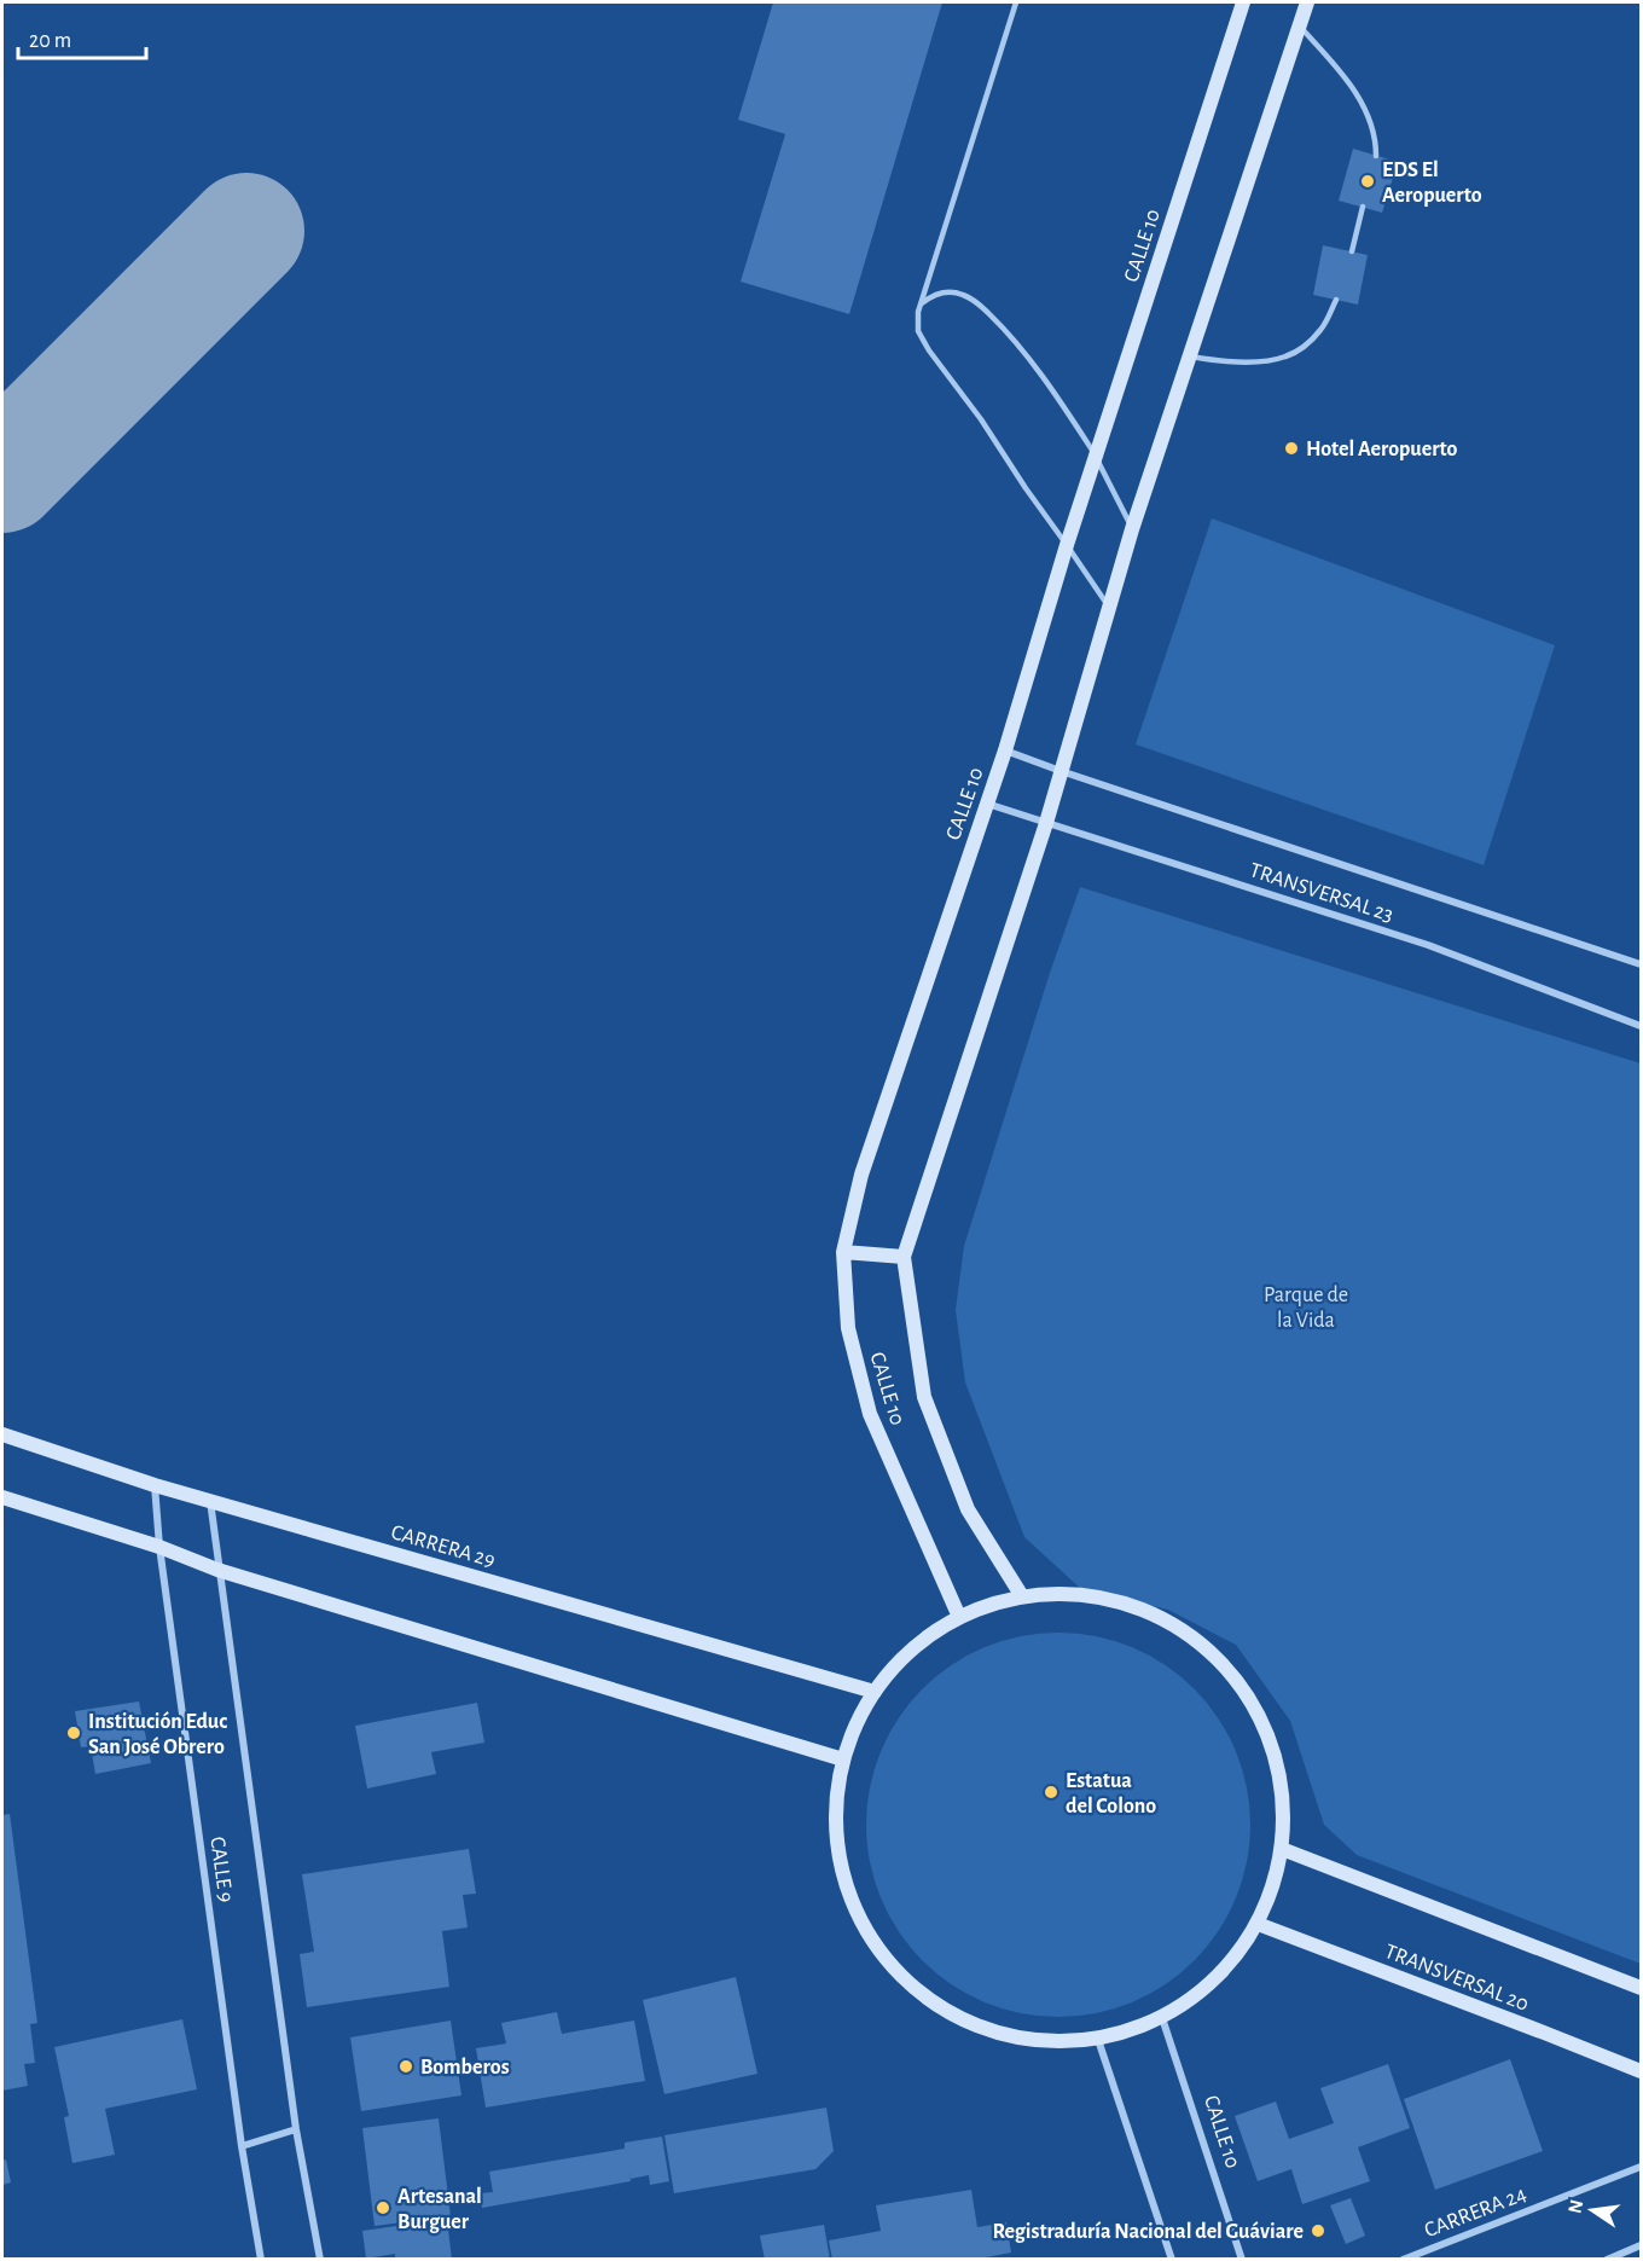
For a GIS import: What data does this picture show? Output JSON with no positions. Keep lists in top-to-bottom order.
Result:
{
  "streets": {
    "street": [
      "CALLE 10",
      "TRANSVERSAL 23",
      "CARRERA 29",
      "CALLE 9",
      "TRANSVERSAL 20",
      "CARRERA 24"
    ]
  },
  "crossings": [
    ["CALLE 10", "TRANSVERSAL 23"],
    ["CARRERA 29", "CALLE 9"]
  ],
  "parks": ["Parque de la Vida"],
  "places": [
    "EDS El Aeropuerto",
    "Hotel Aeropuerto",
    "Institución Educ San José Obrero",
    "Estatua del Colono",
    "Bomberos",
    "Artesanal Burguer",
    "Registraduría Nacional del Guáviare"
  ],
  "scale_bar": "20 m",
  "north": "left"
}
